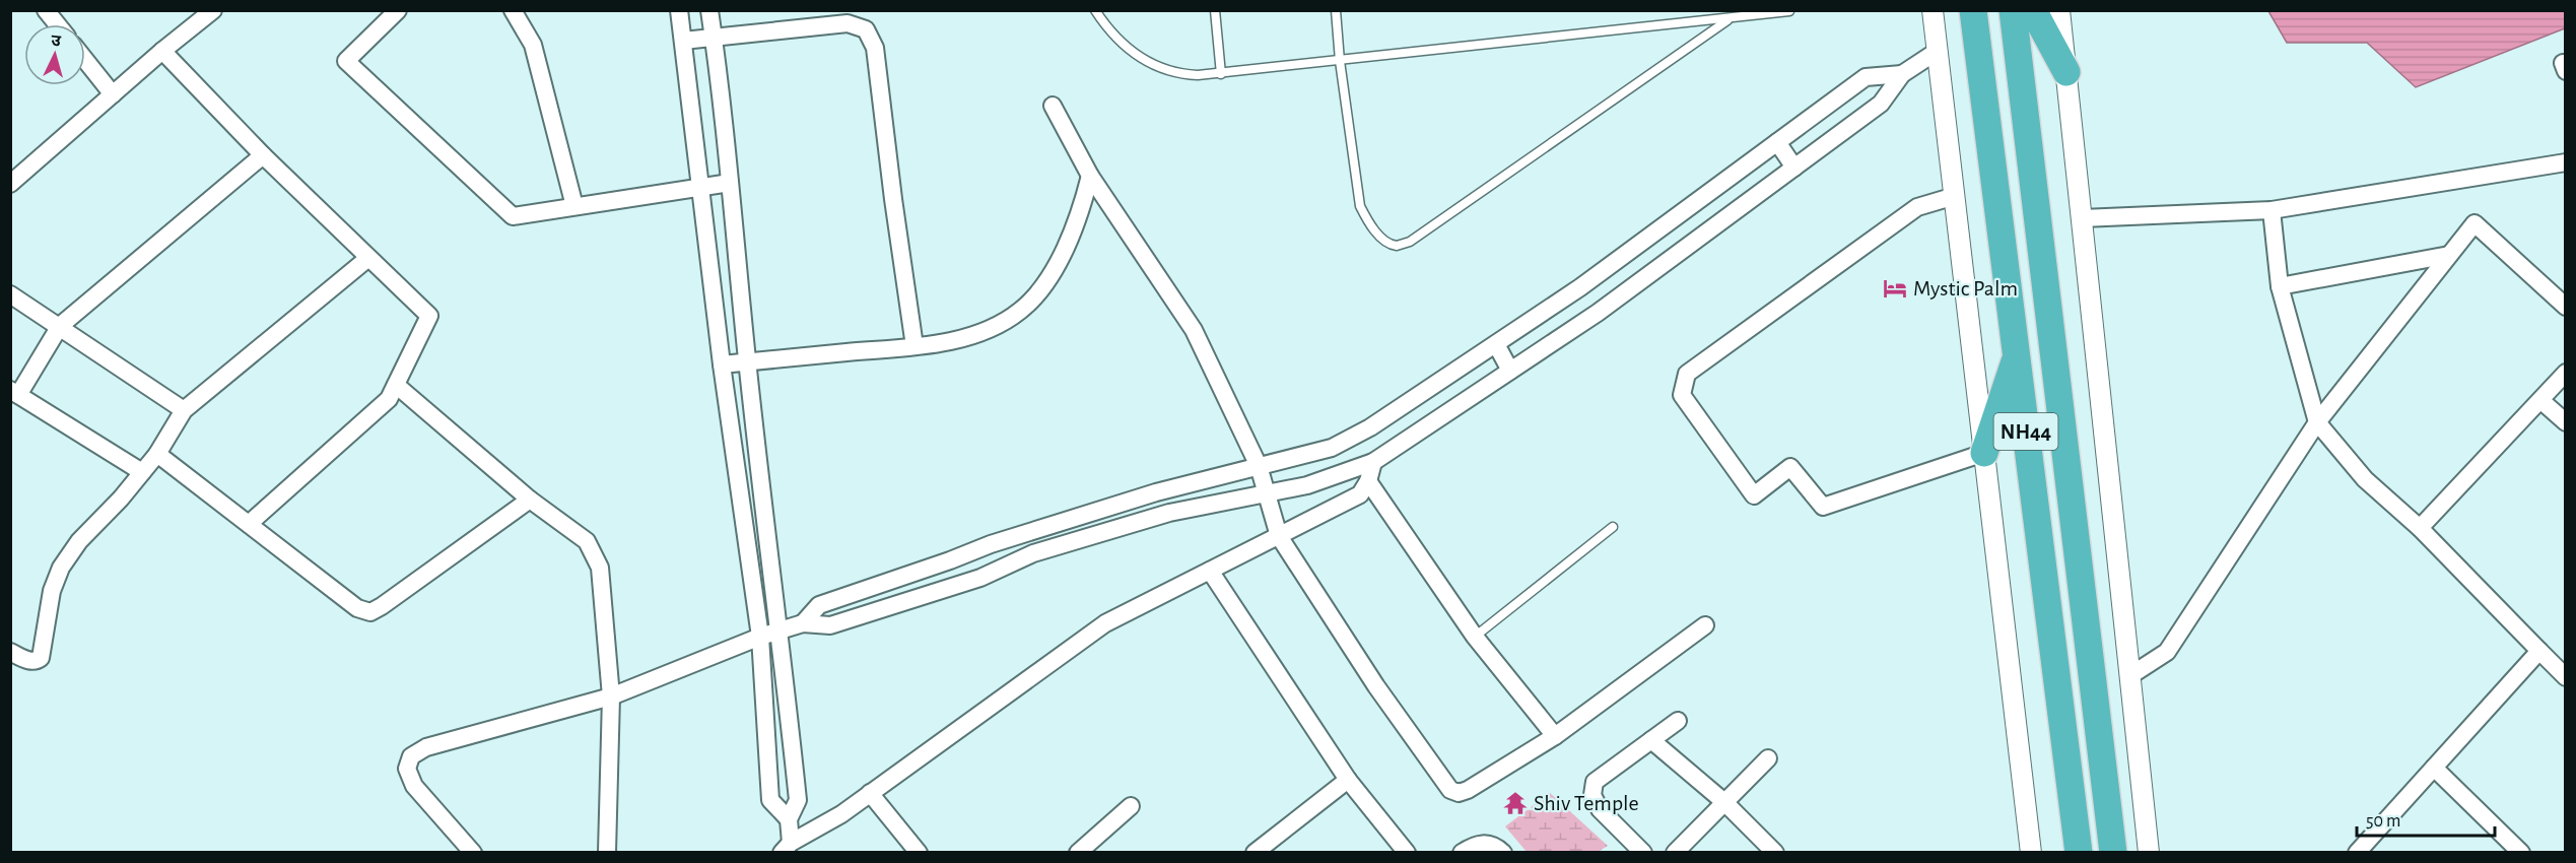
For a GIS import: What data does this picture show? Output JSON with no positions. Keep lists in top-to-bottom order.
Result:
{
  "streets": {
    "highway": ["NH44"]
  },
  "places": {
    "hotel": ["Mystic Palm"],
    "temple": ["Shiv Temple"]
  },
  "scale_bar": "50 m",
  "north": "top"
}
